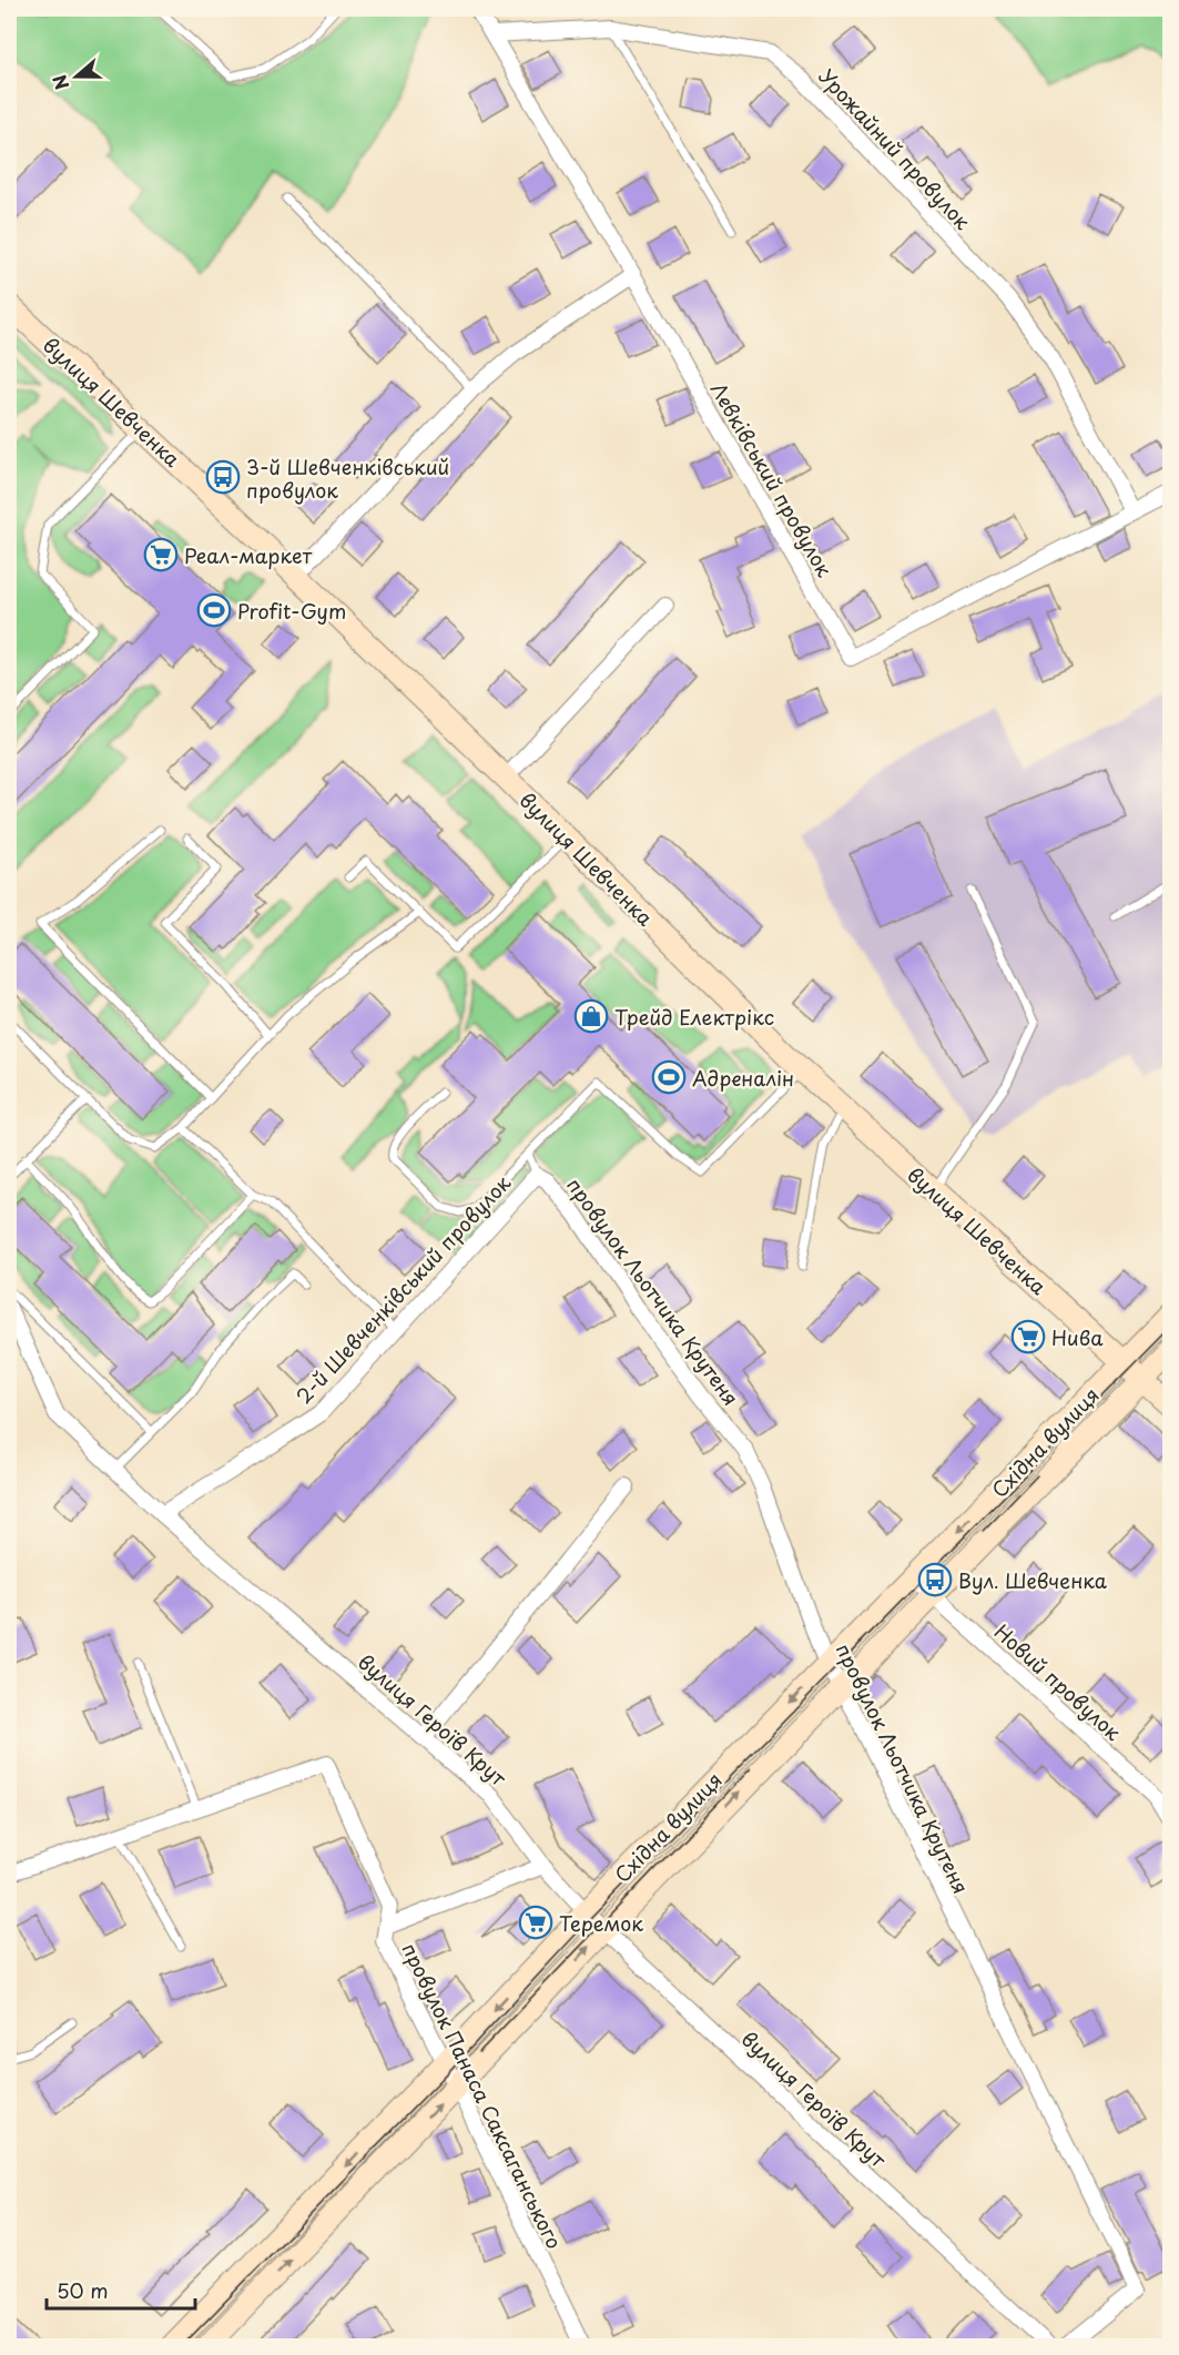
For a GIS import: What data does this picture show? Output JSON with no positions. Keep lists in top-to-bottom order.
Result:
{
  "streets": {
    "street": [
      "Урожайний провулок",
      "вулиця Шевченка",
      "Левківський провулок",
      "2-й Шевченківський провулок",
      "провулок Льотчика Крутеня",
      "Східна вулиця",
      "Новий провулок",
      "вулиця Героїв Крут",
      "провулок Панаса Саксаганського"
    ]
  },
  "crossings": [
    ["Урожайний провулок", "Левківський провулок"],
    ["вулиця Шевченка", "Східна вулиця"],
    ["2-й Шевченківський провулок", "провулок Льотчика Крутеня"],
    ["2-й Шевченківський провулок", "вулиця Героїв Крут"],
    ["провулок Льотчика Крутеня", "Східна вулиця"],
    ["Східна вулиця", "Новий провулок"],
    ["Східна вулиця", "вулиця Героїв Крут"],
    ["Східна вулиця", "провулок Панаса Саксаганського"]
  ],
  "places": {
    "bus stop": ["3-й Шевченківський провулок", "Вул. Шевченка"],
    "supermarket": ["Реал-маркет", "Нива", "Теремок"],
    "sports": ["Profit-Gym", "Адреналін"],
    "shop": ["Трейд Електрікс"]
  },
  "scale_bar": "50 m",
  "north": "left"
}
